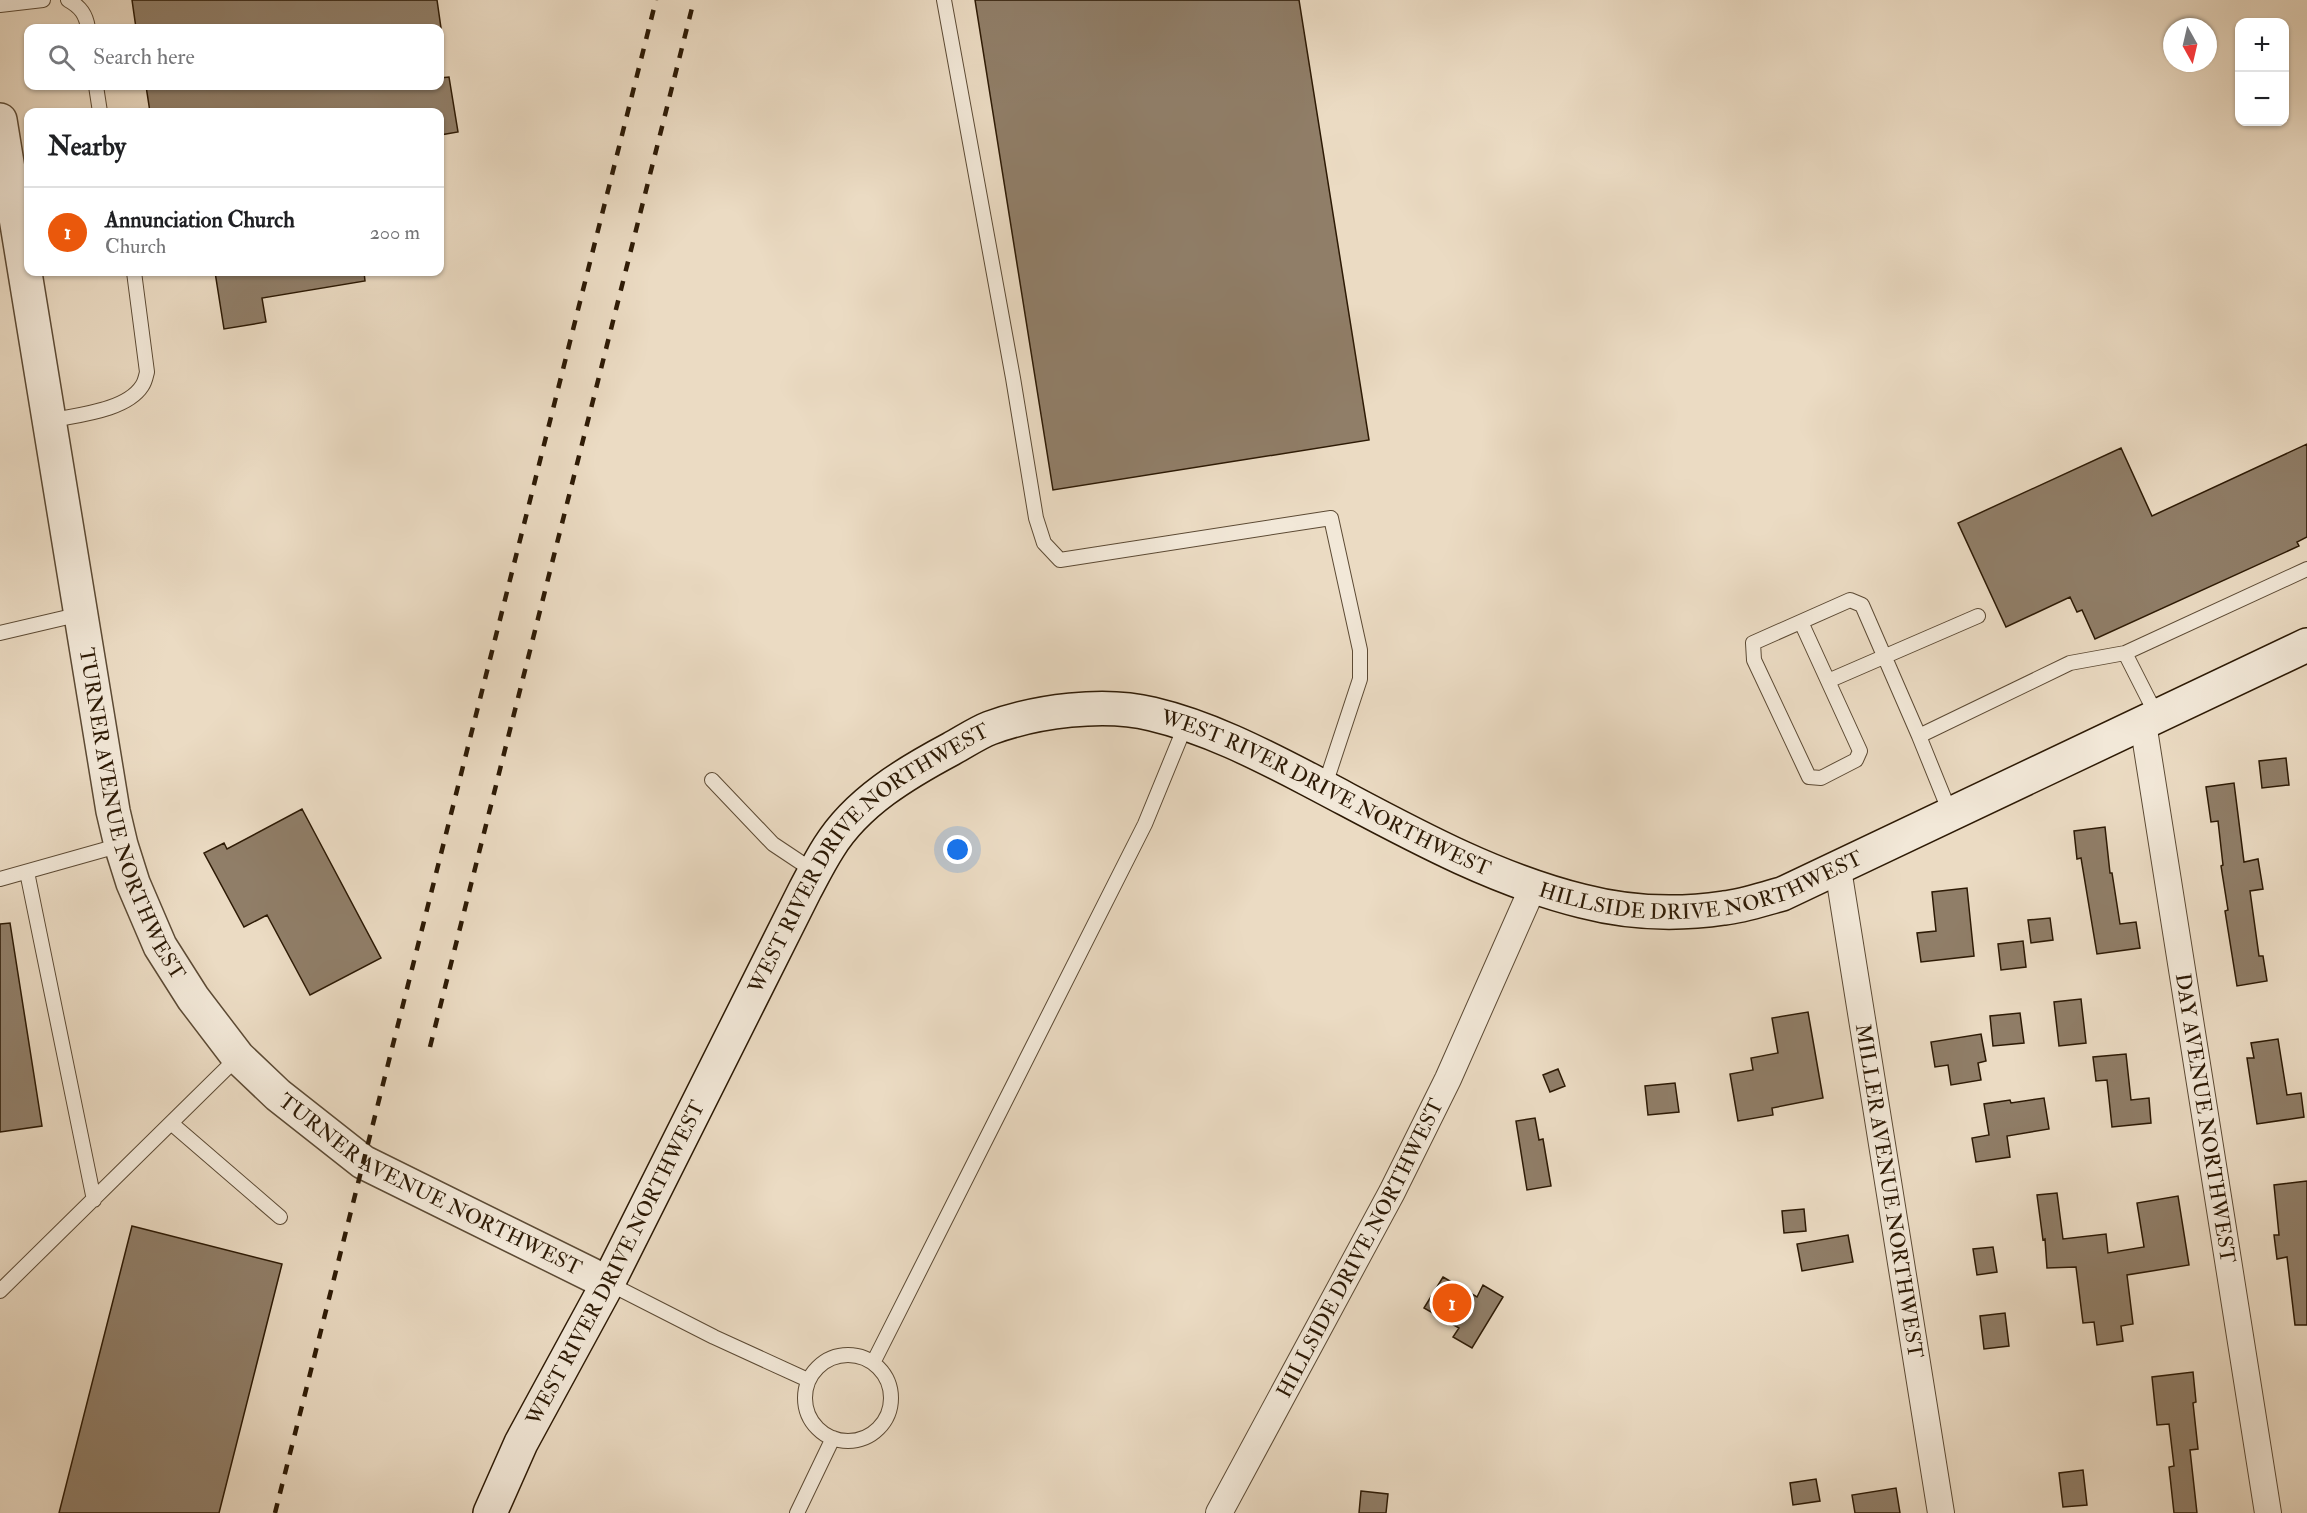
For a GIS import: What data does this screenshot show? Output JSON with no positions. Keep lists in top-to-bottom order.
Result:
{
  "streets": {
    "main road": ["WEST RIVER DRIVE NORTHWEST", "TURNER AVENUE NORTHWEST", "HILLSIDE DRIVE NORTHWEST"],
    "street": ["DAY AVENUE NORTHWEST", "MILLER AVENUE NORTHWEST"]
  },
  "crossings": [
    ["WEST RIVER DRIVE NORTHWEST", "TURNER AVENUE NORTHWEST"],
    ["WEST RIVER DRIVE NORTHWEST", "HILLSIDE DRIVE NORTHWEST"],
    ["HILLSIDE DRIVE NORTHWEST", "DAY AVENUE NORTHWEST"],
    ["HILLSIDE DRIVE NORTHWEST", "MILLER AVENUE NORTHWEST"]
  ],
  "north": "bottom",
  "page": {
    "map_buttons": ["+", "−"],
    "search": "Search here",
    "heading": "Nearby",
    "list": [
      {
        "mark": "1",
        "name": "Annunciation Church",
        "note": "Church",
        "value": "200 m"
      }
    ],
    "pins": "1"
  }
}
